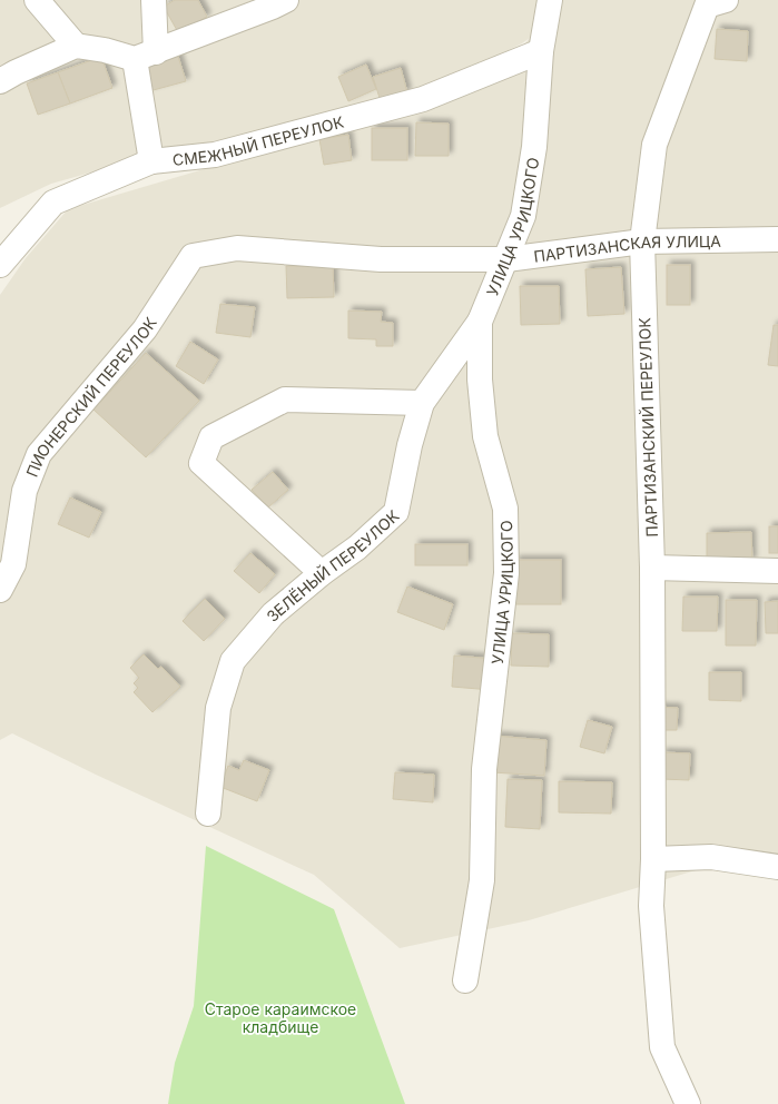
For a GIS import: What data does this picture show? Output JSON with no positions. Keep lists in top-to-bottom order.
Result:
{
  "streets": {
    "street": [
      "СМЕЖНЫЙ ПЕРЕУЛОК",
      "УЛИЦА УРИЦКОГО",
      "ПАРТИЗАНСКАЯ УЛИЦА",
      "ПИОНЕРСКИЙ ПЕРЕУЛОК",
      "ПАРТИЗАНСКИЙ ПЕРЕУЛОК",
      "ЗЕЛЁНЫЙ ПЕРЕУЛОК"
    ]
  },
  "crossings": [
    ["СМЕЖНЫЙ ПЕРЕУЛОК", "УЛИЦА УРИЦКОГО"],
    ["УЛИЦА УРИЦКОГО", "ПАРТИЗАНСКАЯ УЛИЦА"],
    ["УЛИЦА УРИЦКОГО", "ЗЕЛЁНЫЙ ПЕРЕУЛОК"],
    ["ПАРТИЗАНСКАЯ УЛИЦА", "ПИОНЕРСКИЙ ПЕРЕУЛОК"],
    ["ПАРТИЗАНСКАЯ УЛИЦА", "ПАРТИЗАНСКИЙ ПЕРЕУЛОК"]
  ],
  "parks": ["Старое караимское кладбище"]
}
